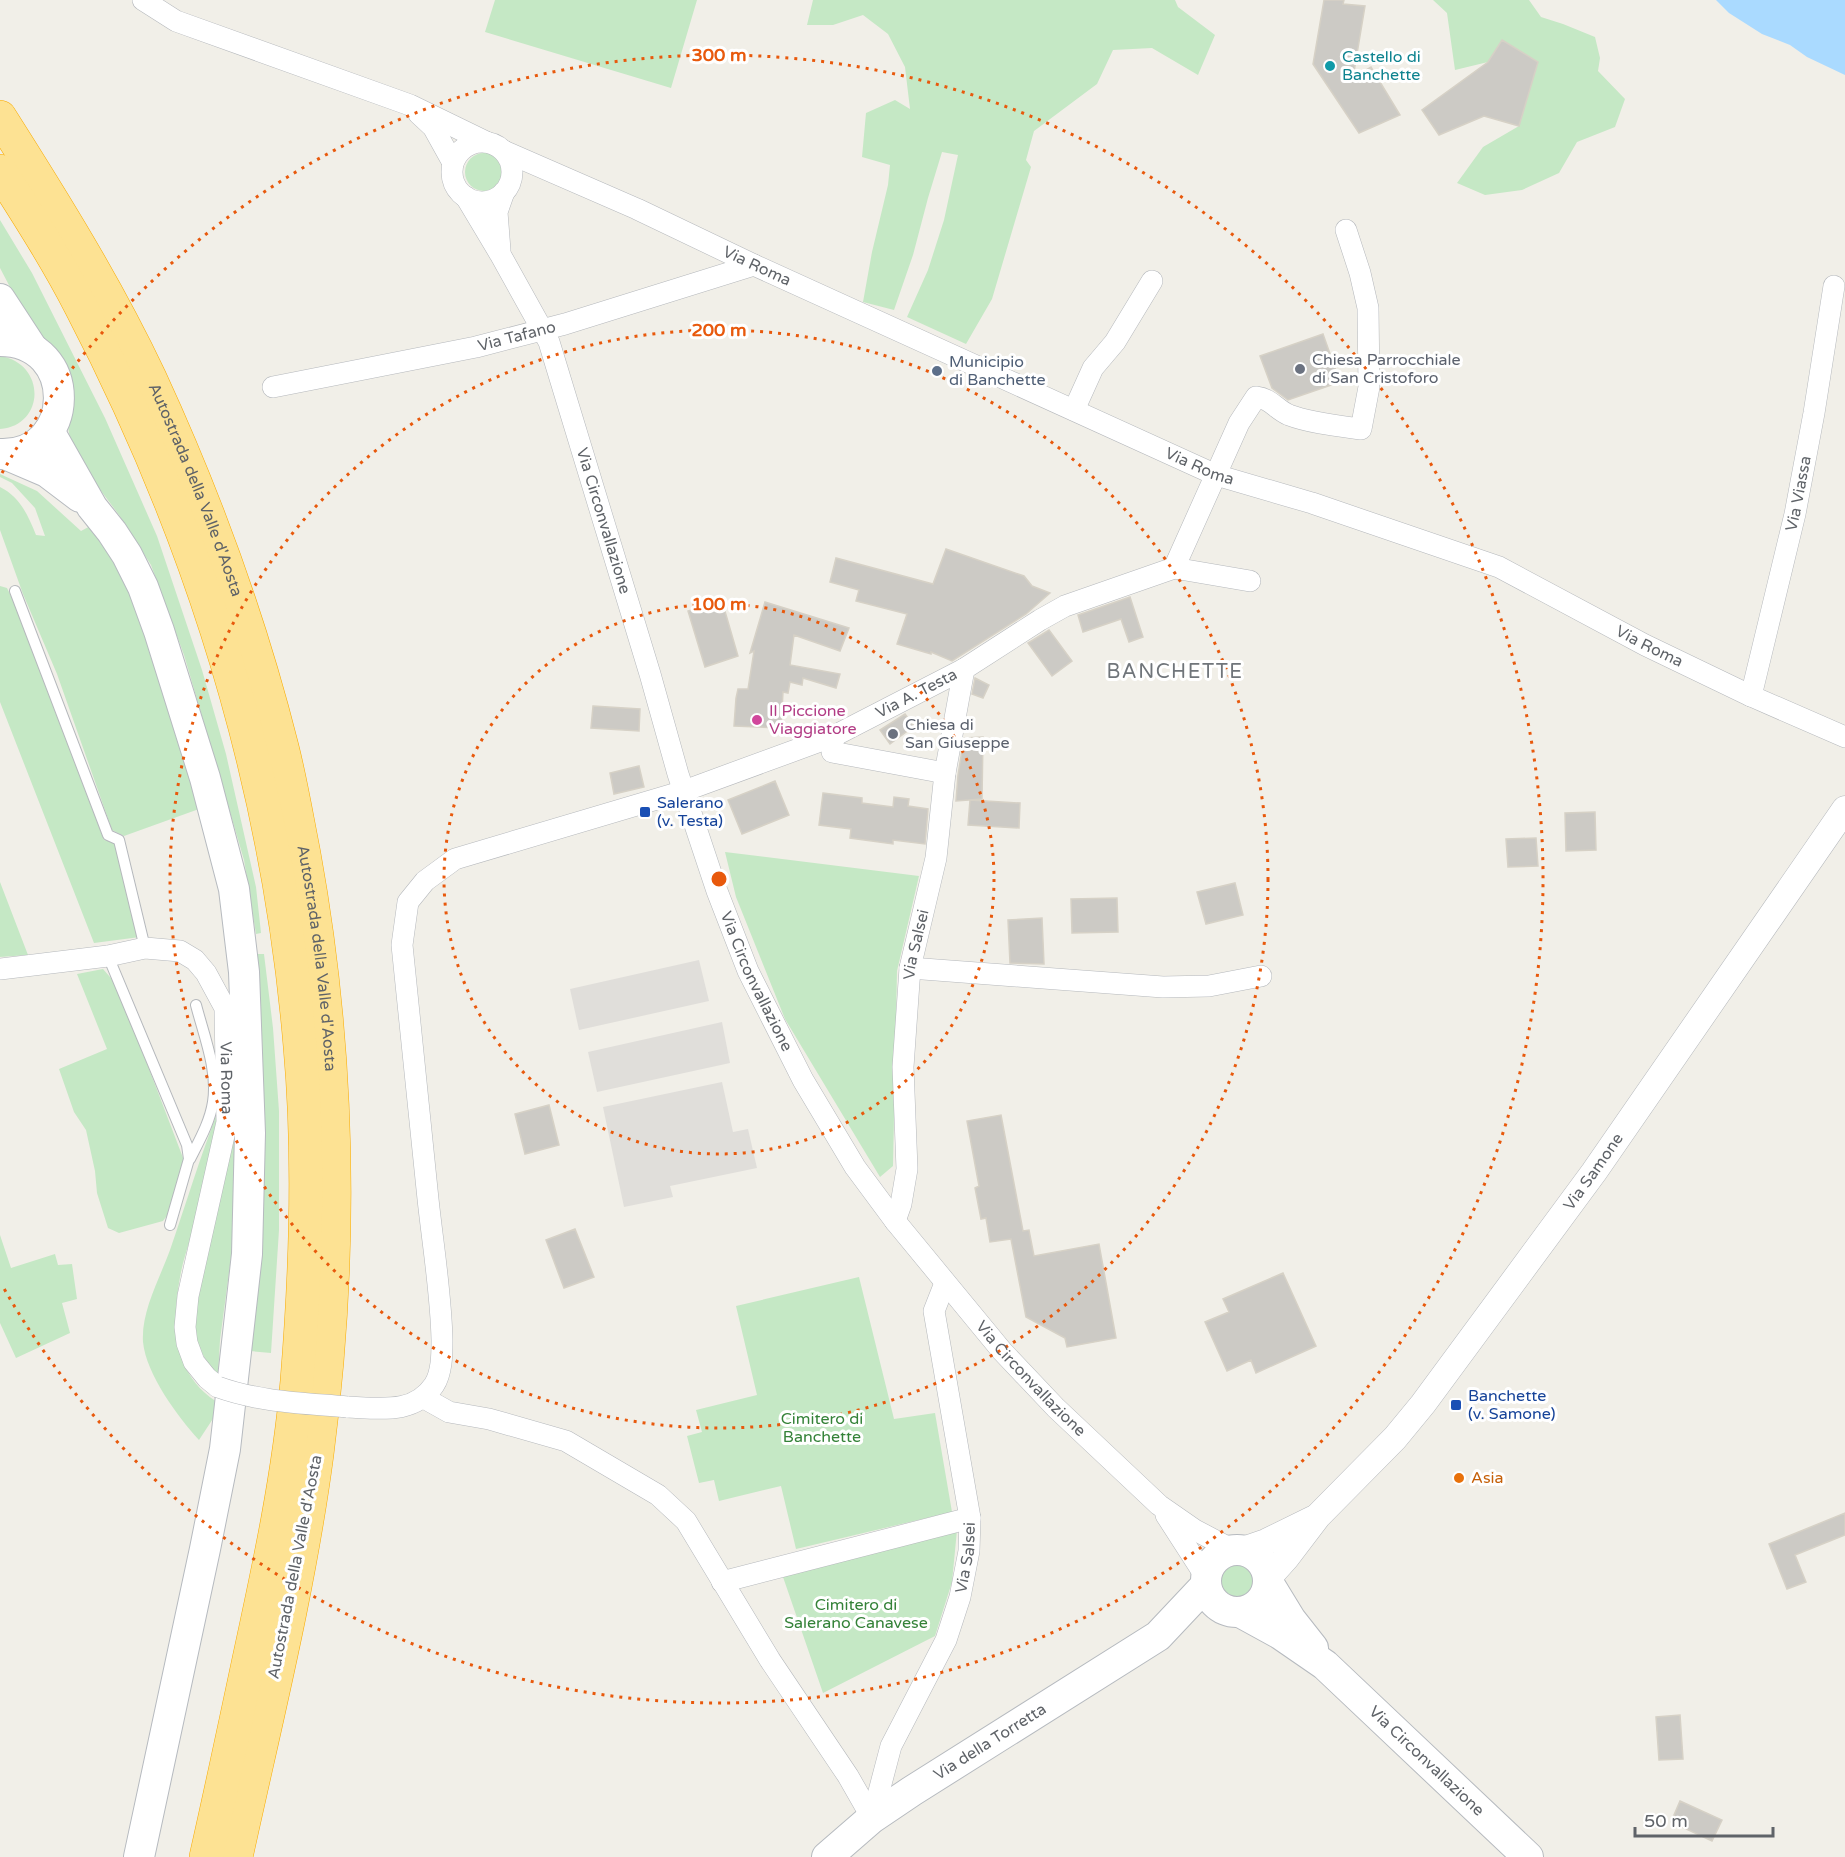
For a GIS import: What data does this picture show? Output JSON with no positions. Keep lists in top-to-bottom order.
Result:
{
  "streets": {
    "highway": ["Autostrada della Valle d'Aosta"],
    "main road": ["Via Circonvallazione", "Via della Torretta"],
    "street": [
      "Via Roma",
      "Via Tafano",
      "Via Viassa",
      "Via A. Testa",
      "Via Salsei",
      "Via Samone"
    ]
  },
  "crossings": [
    ["Via Roma", "Via Tafano"],
    ["Via Roma", "Via Viassa"],
    ["Via Roma", "Via Circonvallazione"],
    ["Via Roma", "Via A. Testa"],
    ["Via Tafano", "Via Circonvallazione"],
    ["Via Circonvallazione", "Via A. Testa"],
    ["Via Circonvallazione", "Via Salsei"],
    ["Via Circonvallazione", "Via Samone"],
    ["Via A. Testa", "Via Salsei"],
    ["Via Salsei", "Via della Torretta"]
  ],
  "districts": ["BANCHETTE"],
  "parks": ["Cimitero di Banchette", "Cimitero di Salerano Canavese"],
  "places": {
    "other": [
      "Castello di Banchette",
      "Chiesa Parrocchiale di San Cristoforo",
      "Municipio di Banchette",
      "Il Piccione Viaggiatore",
      "Chiesa di San Giuseppe",
      "Asia"
    ],
    "transit": ["Salerano (v. Testa)", "Banchette (v. Samone)"]
  },
  "scale_bar": "50 m",
  "rings": ["300 m", "200 m", "100 m"]
}
